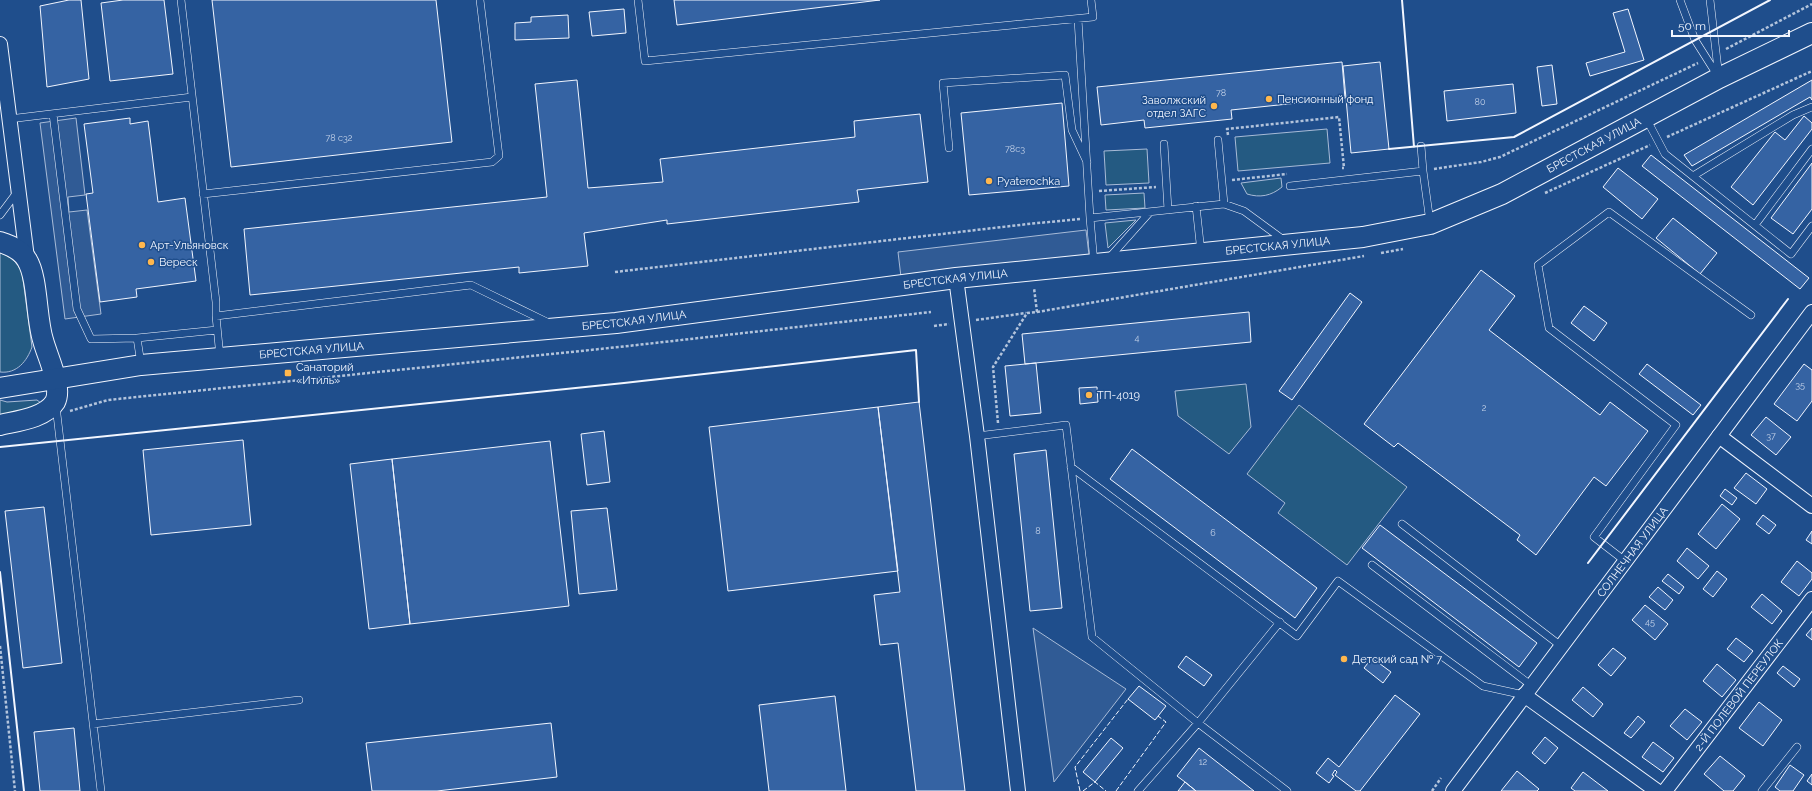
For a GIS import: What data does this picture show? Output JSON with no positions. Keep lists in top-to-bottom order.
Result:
{
  "streets": {
    "street": ["БРЕСТСКАЯ УЛИЦА", "СОЛНЕЧНАЯ УЛИЦА", "2-Й ПОЛЕВОЙ ПЕРЕУЛОК"]
  },
  "places": {
    "other": [
      "Пенсионный фонд",
      "Заволжский отдел ЗАГС",
      "Pyaterochka",
      "Арт-Ульяновск",
      "Вереск",
      "ТП-4019",
      "Детский сад № 7"
    ],
    "transit": ["Санаторий «Итиль»"]
  },
  "house_numbers": [
    "78",
    "80",
    "78 с32",
    "78с3",
    "4",
    "35",
    "2",
    "37",
    "8",
    "6",
    "45",
    "12"
  ],
  "scale_bar": "50 m"
}
